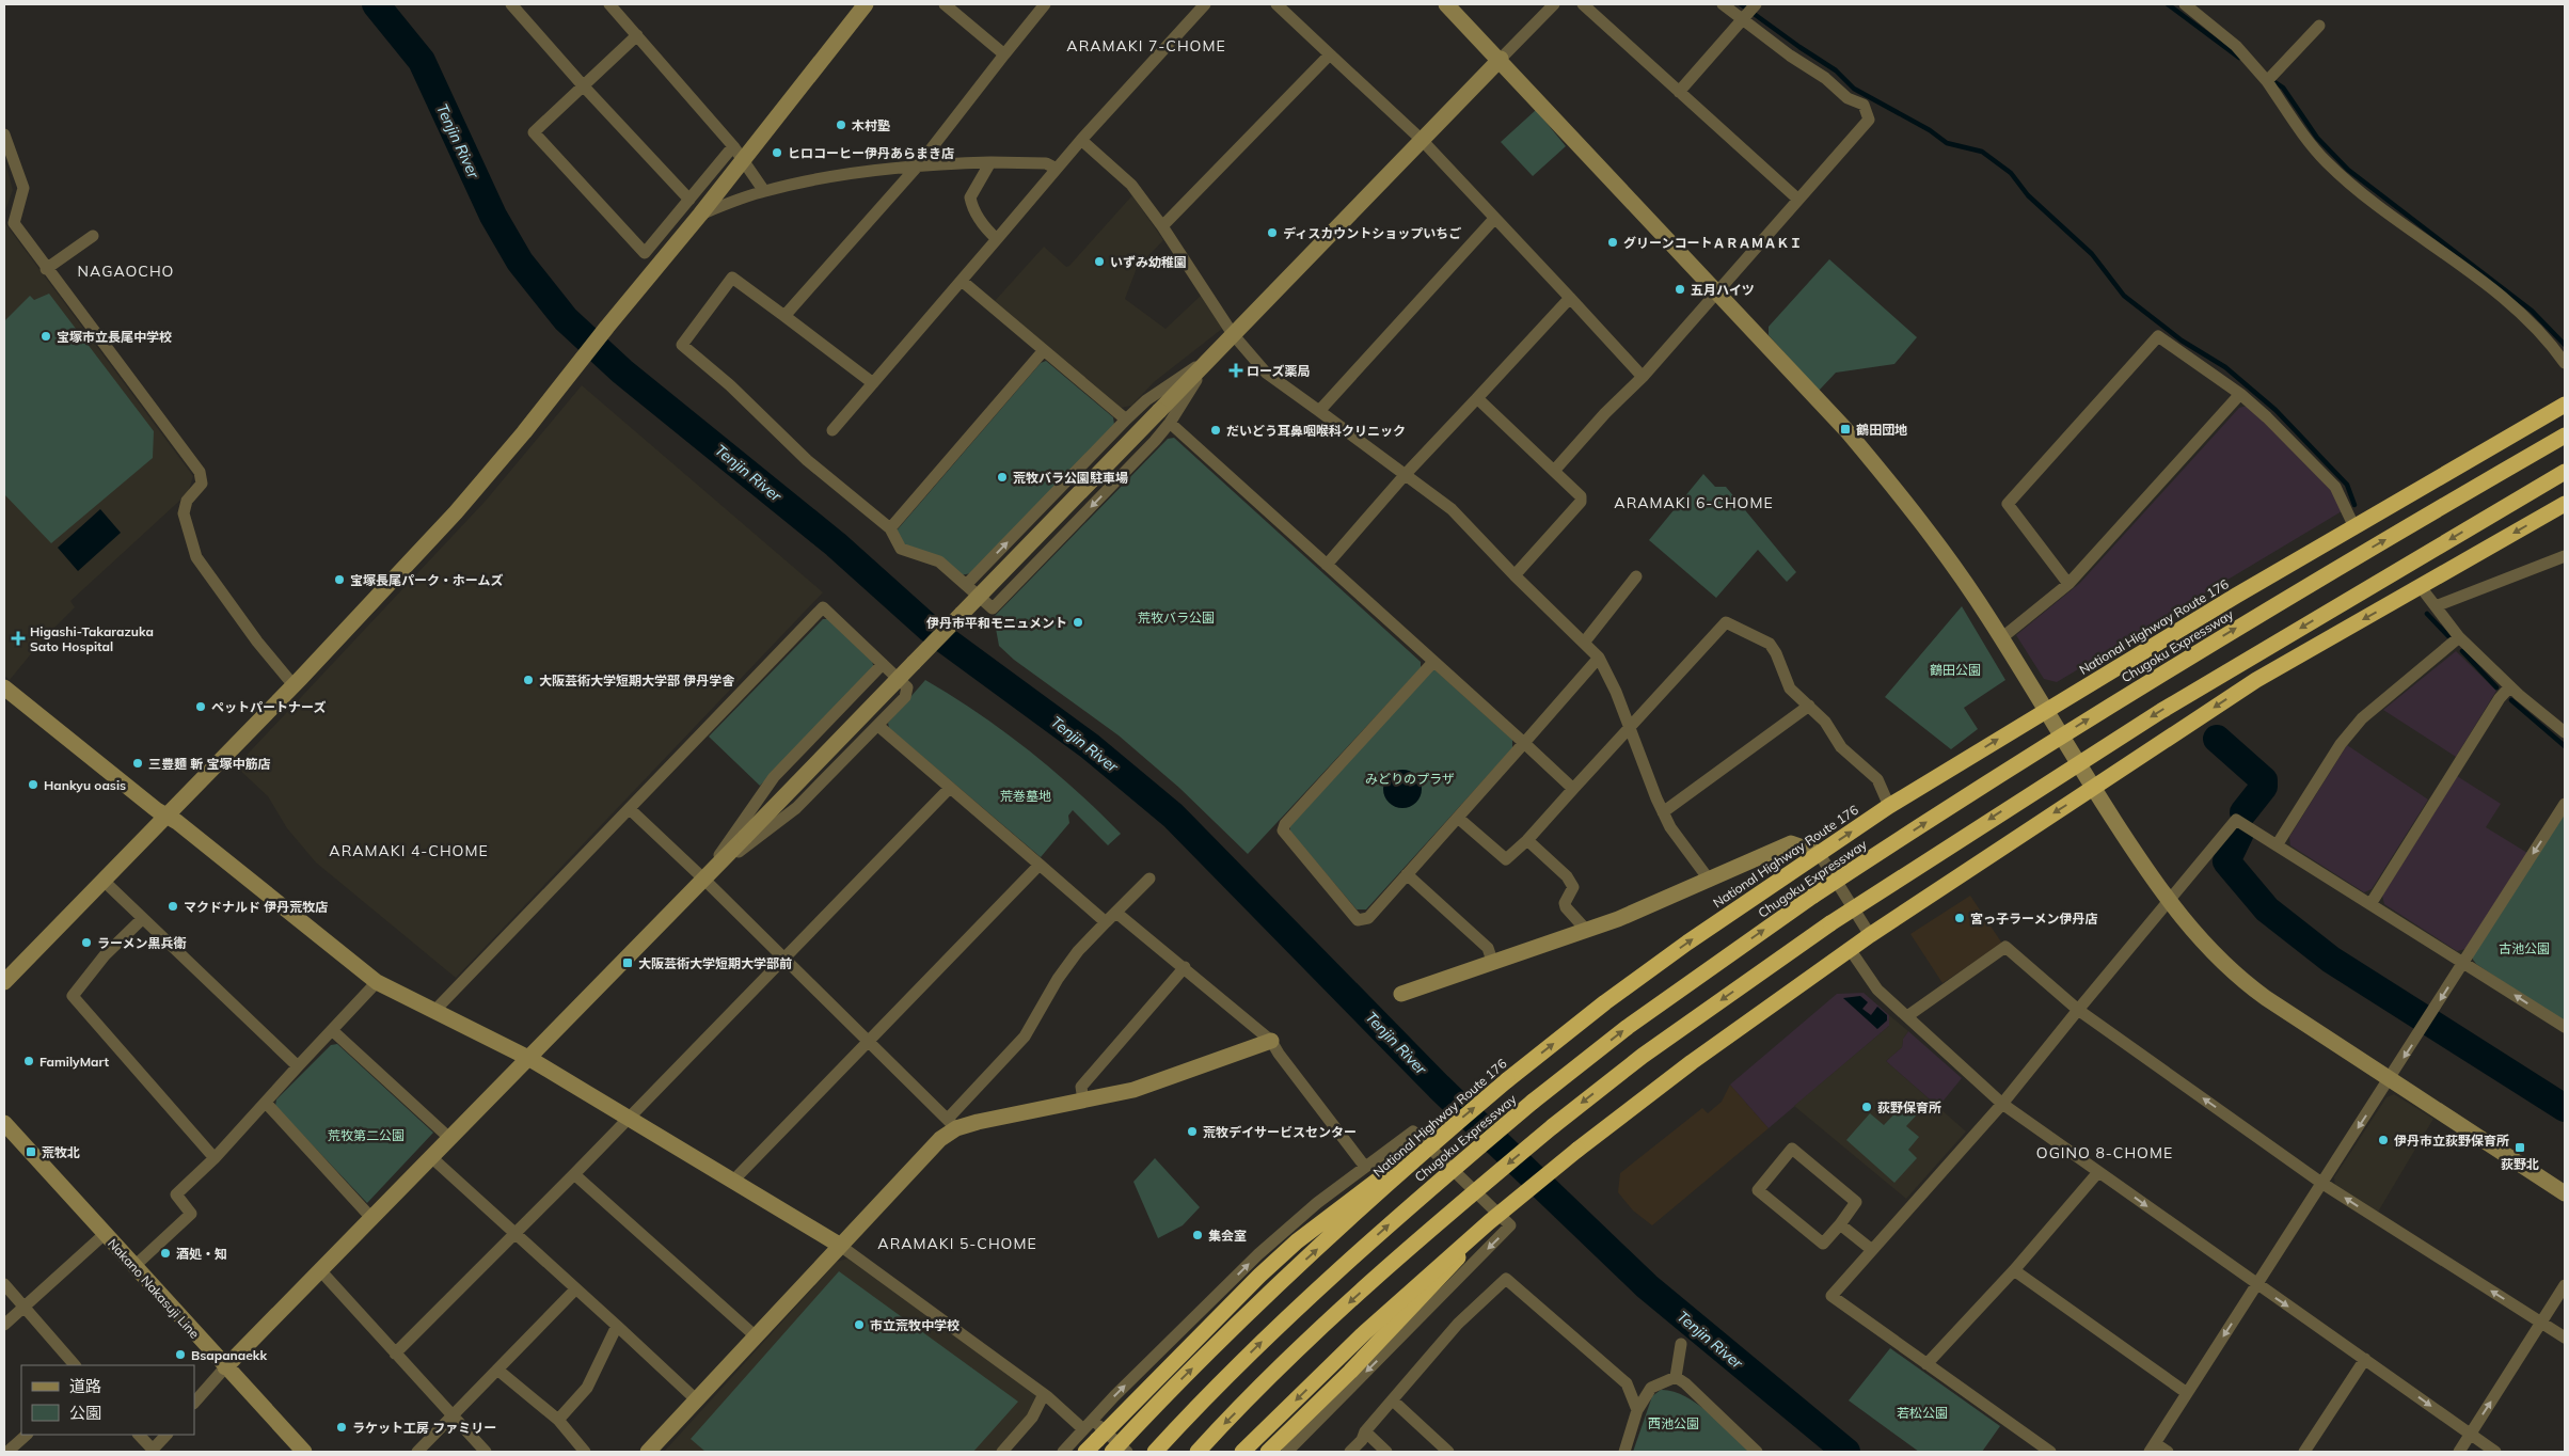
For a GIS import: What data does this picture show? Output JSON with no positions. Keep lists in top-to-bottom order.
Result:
{
  "streets": {
    "highway": ["National Highway Route 176", "Chugoku Expressway"],
    "street": ["Nakano Nakasuji Line"]
  },
  "districts": [
    "ARAMAKI 7-CHOME",
    "NAGAOCHO",
    "ARAMAKI 6-CHOME",
    "ARAMAKI 4-CHOME",
    "OGINO 8-CHOME",
    "ARAMAKI 5-CHOME"
  ],
  "water": ["Tenjin River"],
  "parks": [
    "荒牧バラ公園",
    "鶴田公園",
    "みどりのプラザ",
    "荒巻墓地",
    "古池公園",
    "荒牧第二公園",
    "若松公園",
    "西池公園"
  ],
  "places": {
    "other": [
      "木村塾",
      "ヒロコーヒー伊丹あらまき店",
      "ディスカウントショップいちご",
      "グリーンコートＡＲＡＭＡＫＩ",
      "いずみ幼稚園",
      "五月ハイツ",
      "宝塚市立長尾中学校",
      "だいどう耳鼻咽喉科クリニック",
      "荒牧バラ公園駐車場",
      "宝塚長尾パーク・ホームズ",
      "伊丹市平和モニュメント",
      "大阪芸術大学短期大学部 伊丹学舎",
      "ペットパートナーズ",
      "三豊麺 斬 宝塚中筋店",
      "Hankyu oasis",
      "マクドナルド 伊丹荒牧店",
      "宮っ子ラーメン伊丹店",
      "ラーメン黒兵衛",
      "FamilyMart",
      "荻野保育所",
      "荒牧デイサービスセンター",
      "伊丹市立荻野保育所",
      "集会室",
      "酒処・知",
      "市立荒牧中学校",
      "Bsapanaekk",
      "ラケット工房 ファミリー"
    ],
    "health": ["ローズ薬局", "Higashi-Takarazuka Sato Hospital"],
    "transit": [
      "鶴田団地",
      "大阪芸術大学短期大学部前",
      "荻野北",
      "荒牧北"
    ]
  },
  "legend": ["道路", "公園"]
}
